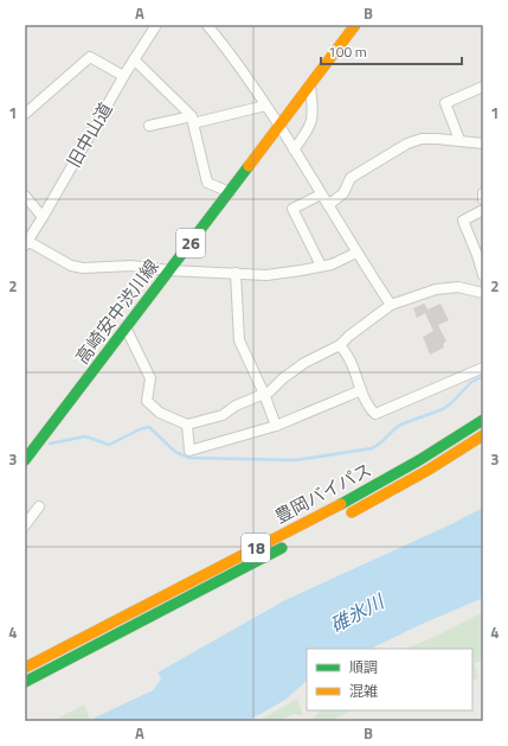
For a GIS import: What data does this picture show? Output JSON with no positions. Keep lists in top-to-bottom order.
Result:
{
  "streets": {
    "main road": [
      "26",
      "高崎安中渋川線",
      "豊岡バイパス",
      "18"
    ],
    "street": ["旧中山道"]
  },
  "water": ["碓氷川"],
  "legend": ["順調", "混雑"],
  "scale_bar": "100 m",
  "grid": {
    "columns": ["A", "B"],
    "rows": [
      "1",
      "2",
      "3",
      "4"
    ]
  }
}
